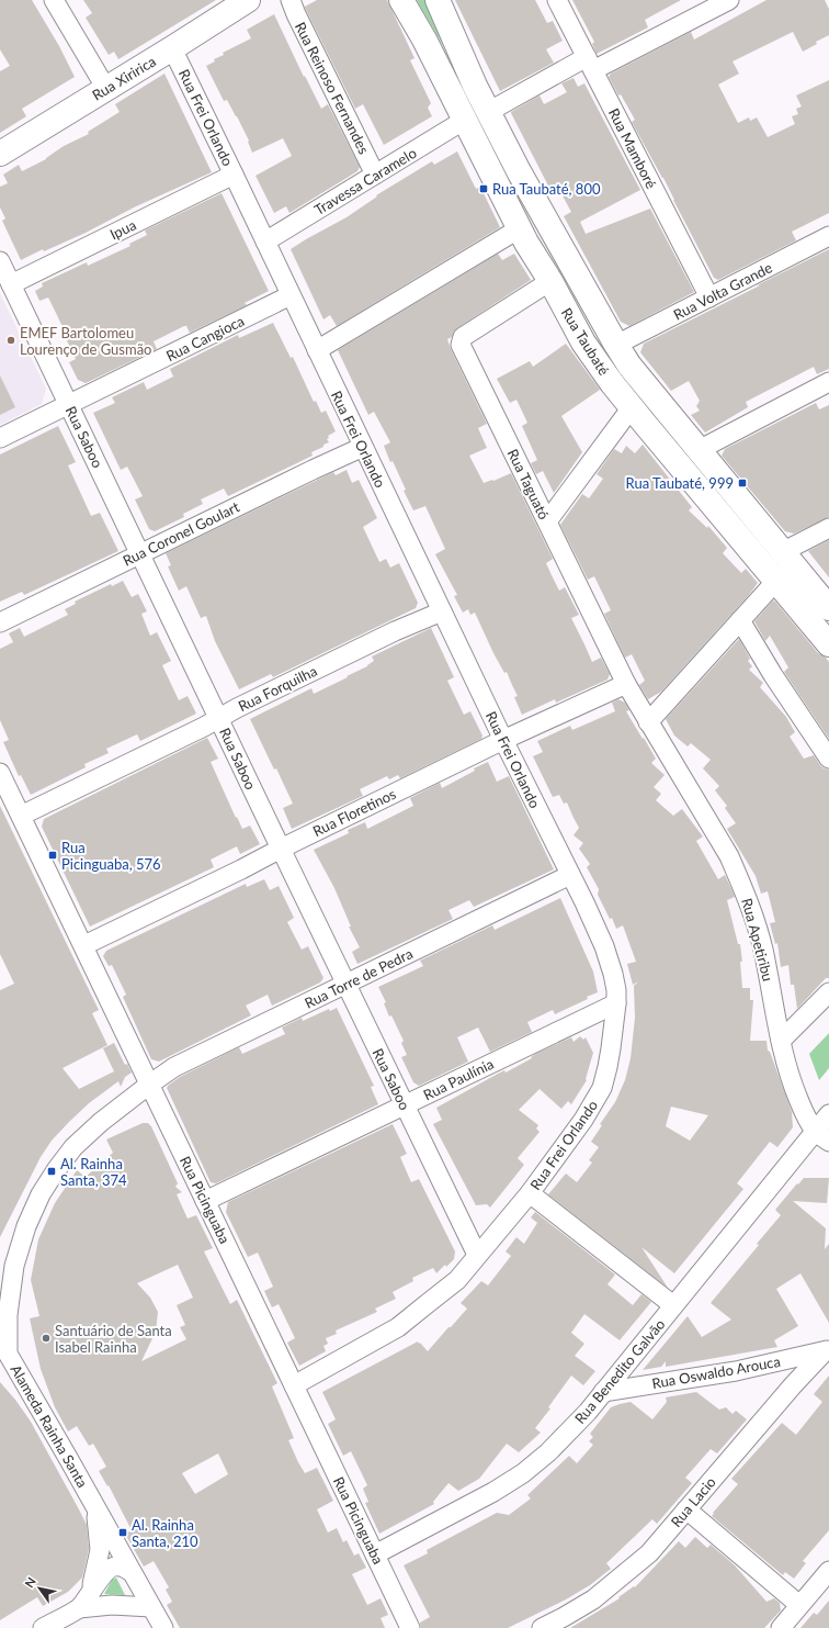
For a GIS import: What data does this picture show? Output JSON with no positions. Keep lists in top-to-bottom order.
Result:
{
  "streets": {
    "main road": ["Rua Xiririca", "Rua Taubaté"],
    "street": [
      "Rua Reinoso Fernandes",
      "Rua Frei Orlando",
      "Rua Mamboré",
      "Travessa Caramelo",
      "Ipua",
      "Rua Volta Grande",
      "Rua Cangioca",
      "Rua Saboo",
      "Rua Taguató",
      "Rua Coronel Goulart",
      "Rua Forquilha",
      "Rua Floretinos",
      "Rua Apetiribu",
      "Rua Torre de Pedra",
      "Rua Paulínia",
      "Rua Picinguaba",
      "Rua Benedito Galvão",
      "Rua Oswaldo Arouca",
      "Alameda Rainha Santa",
      "Rua Lacio"
    ]
  },
  "crossings": [
    ["Rua Xiririca", "Rua Frei Orlando"],
    ["Rua Reinoso Fernandes", "Travessa Caramelo"],
    ["Rua Frei Orlando", "Travessa Caramelo"],
    ["Rua Frei Orlando", "Ipua"],
    ["Rua Frei Orlando", "Rua Cangioca"],
    ["Rua Frei Orlando", "Rua Saboo"],
    ["Rua Frei Orlando", "Rua Coronel Goulart"],
    ["Rua Frei Orlando", "Rua Forquilha"],
    ["Rua Frei Orlando", "Rua Floretinos"],
    ["Rua Frei Orlando", "Rua Torre de Pedra"],
    ["Rua Frei Orlando", "Rua Paulínia"],
    ["Rua Frei Orlando", "Rua Picinguaba"],
    ["Rua Mamboré", "Rua Volta Grande"],
    ["Travessa Caramelo", "Rua Taubaté"],
    ["Ipua", "Rua Saboo"],
    ["Rua Volta Grande", "Rua Taubaté"],
    ["Rua Cangioca", "Rua Saboo"],
    ["Rua Taubaté", "Rua Taguató"],
    ["Rua Saboo", "Rua Coronel Goulart"],
    ["Rua Saboo", "Rua Forquilha"],
    ["Rua Saboo", "Rua Floretinos"],
    ["Rua Saboo", "Rua Torre de Pedra"],
    ["Rua Saboo", "Rua Paulínia"],
    ["Rua Taguató", "Rua Floretinos"],
    ["Rua Taguató", "Rua Apetiribu"],
    ["Rua Forquilha", "Rua Picinguaba"],
    ["Rua Floretinos", "Rua Picinguaba"],
    ["Rua Apetiribu", "Rua Benedito Galvão"],
    ["Rua Torre de Pedra", "Rua Picinguaba"],
    ["Rua Torre de Pedra", "Alameda Rainha Santa"],
    ["Rua Paulínia", "Rua Picinguaba"],
    ["Rua Picinguaba", "Rua Benedito Galvão"],
    ["Rua Picinguaba", "Alameda Rainha Santa"],
    ["Rua Benedito Galvão", "Rua Oswaldo Arouca"],
    ["Rua Oswaldo Arouca", "Rua Lacio"]
  ],
  "places": {
    "transit": [
      "Rua Taubaté, 800",
      "Rua Taubaté, 999",
      "Rua Picinguaba, 576",
      "Al. Rainha Santa, 374",
      "Al. Rainha Santa, 210"
    ],
    "other": ["EMEF Bartolomeu Lourenço de Gusmão", "Santuário de Santa Isabel Rainha"]
  },
  "north": "top left"
}
